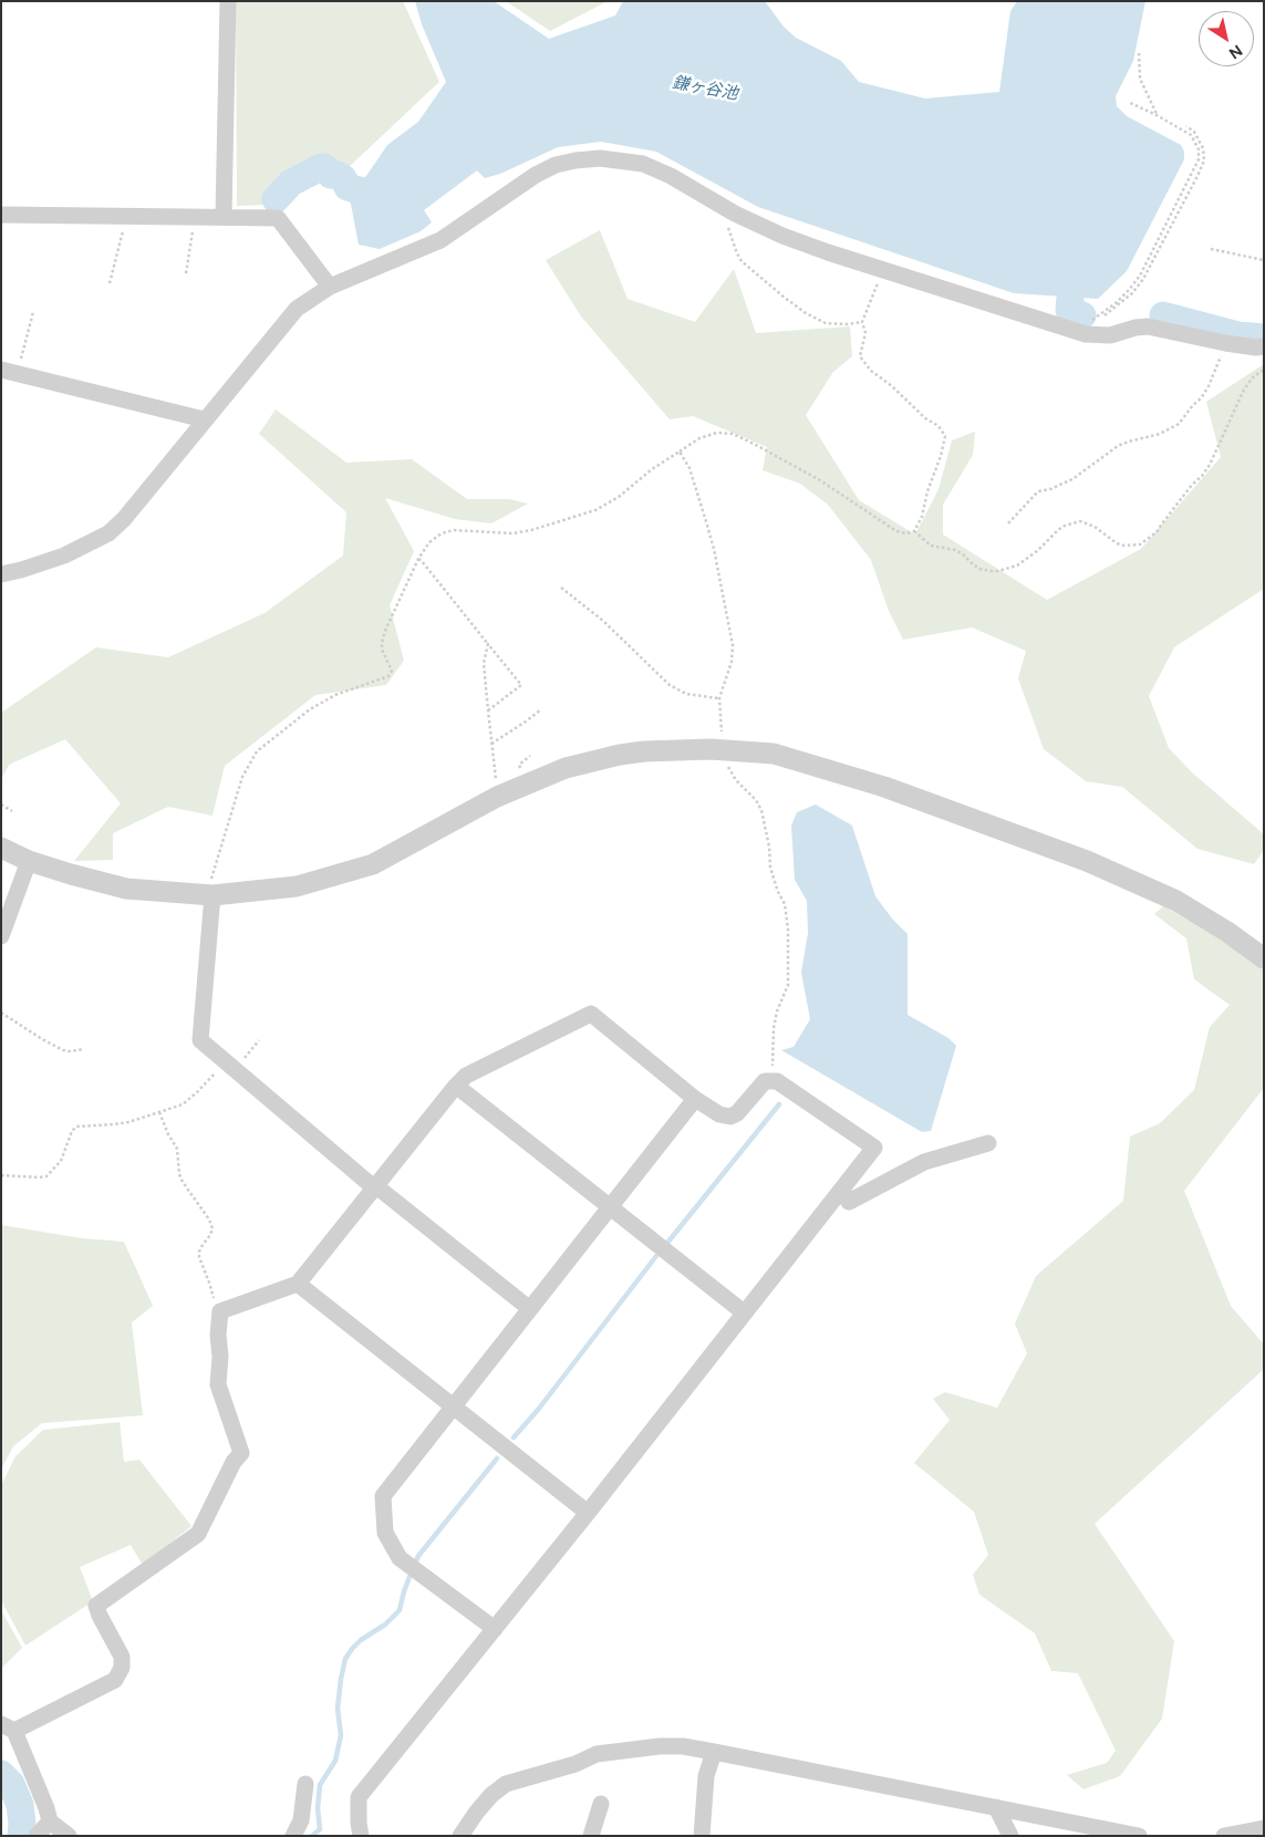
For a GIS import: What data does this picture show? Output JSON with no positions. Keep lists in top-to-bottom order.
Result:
{
  "water": ["鎌ヶ谷池"],
  "north": "bottom right"
}
